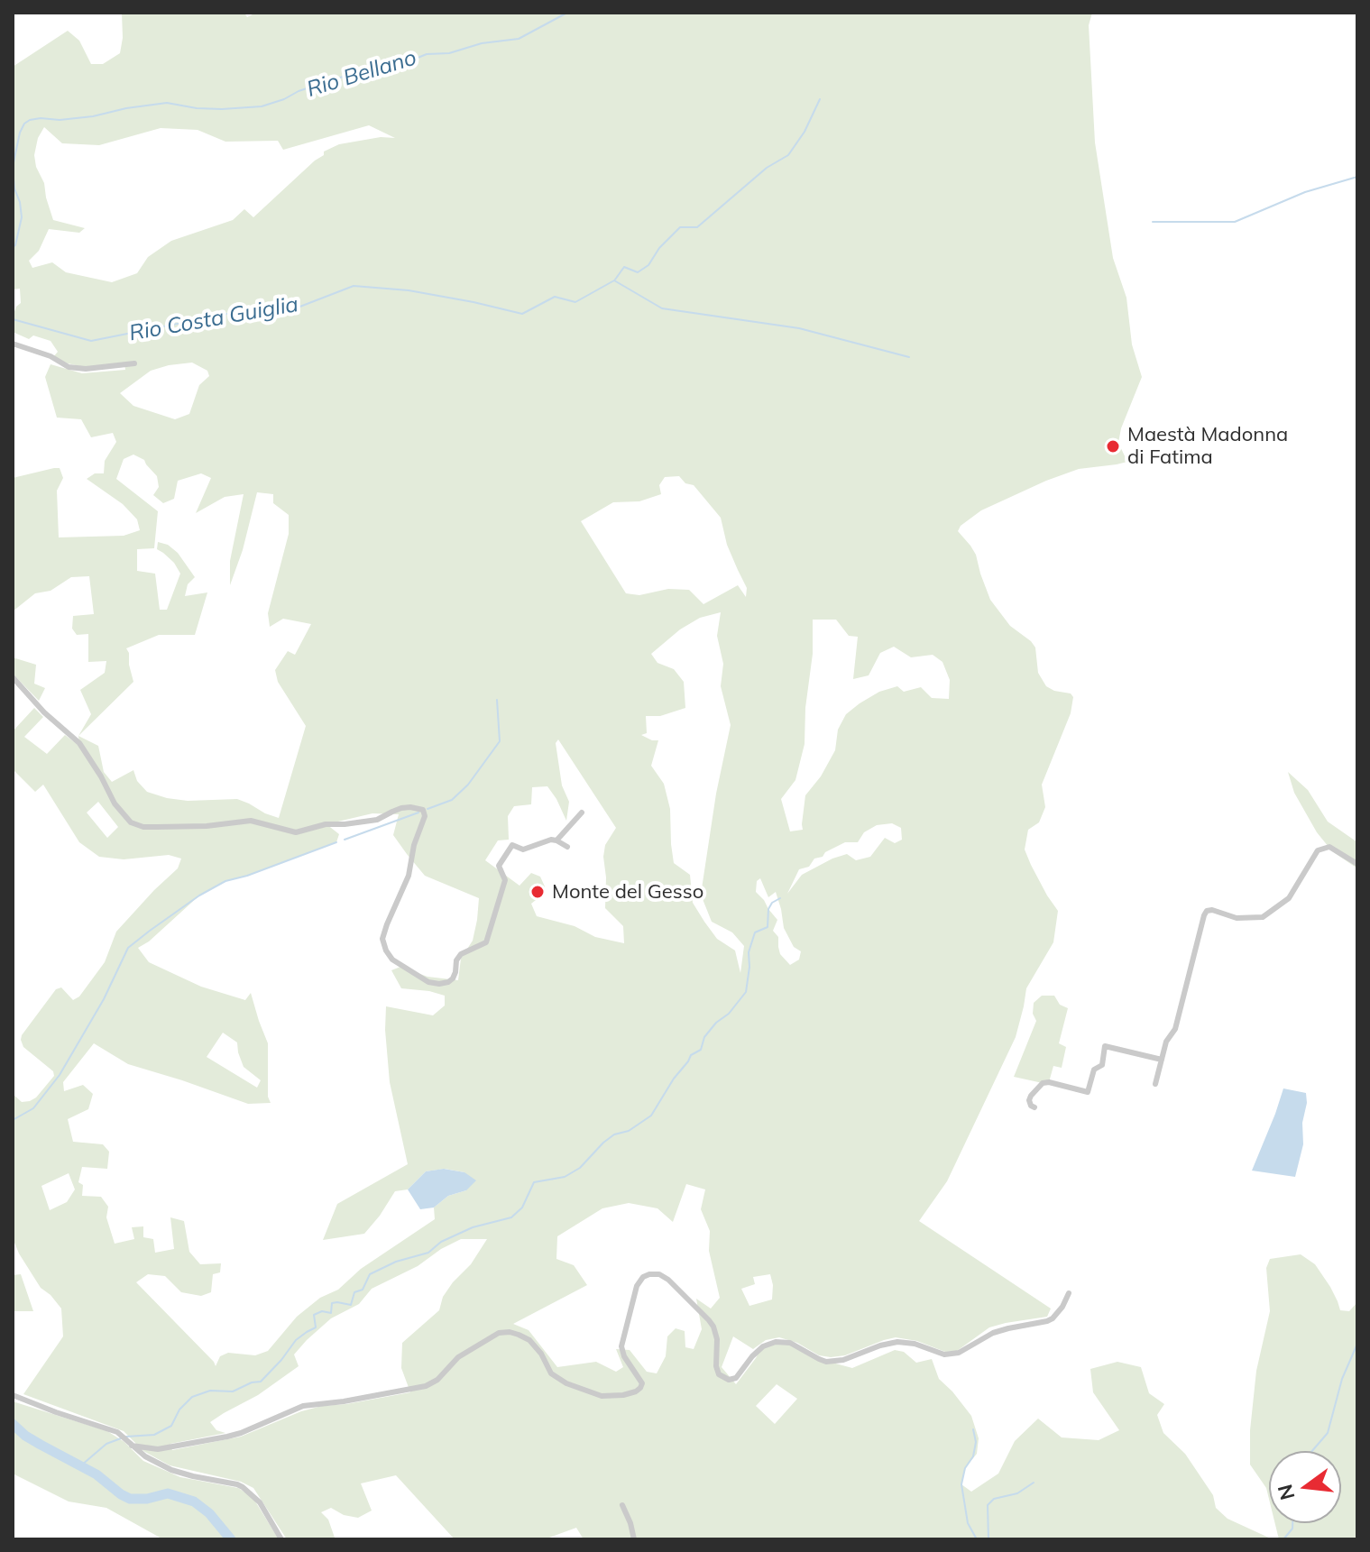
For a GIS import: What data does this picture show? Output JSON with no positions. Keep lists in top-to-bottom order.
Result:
{
  "water": ["Rio Bellano", "Rio Costa Guiglia"],
  "places": ["Maestà Madonna di Fatima", "Monte del Gesso"],
  "north": "left"
}
